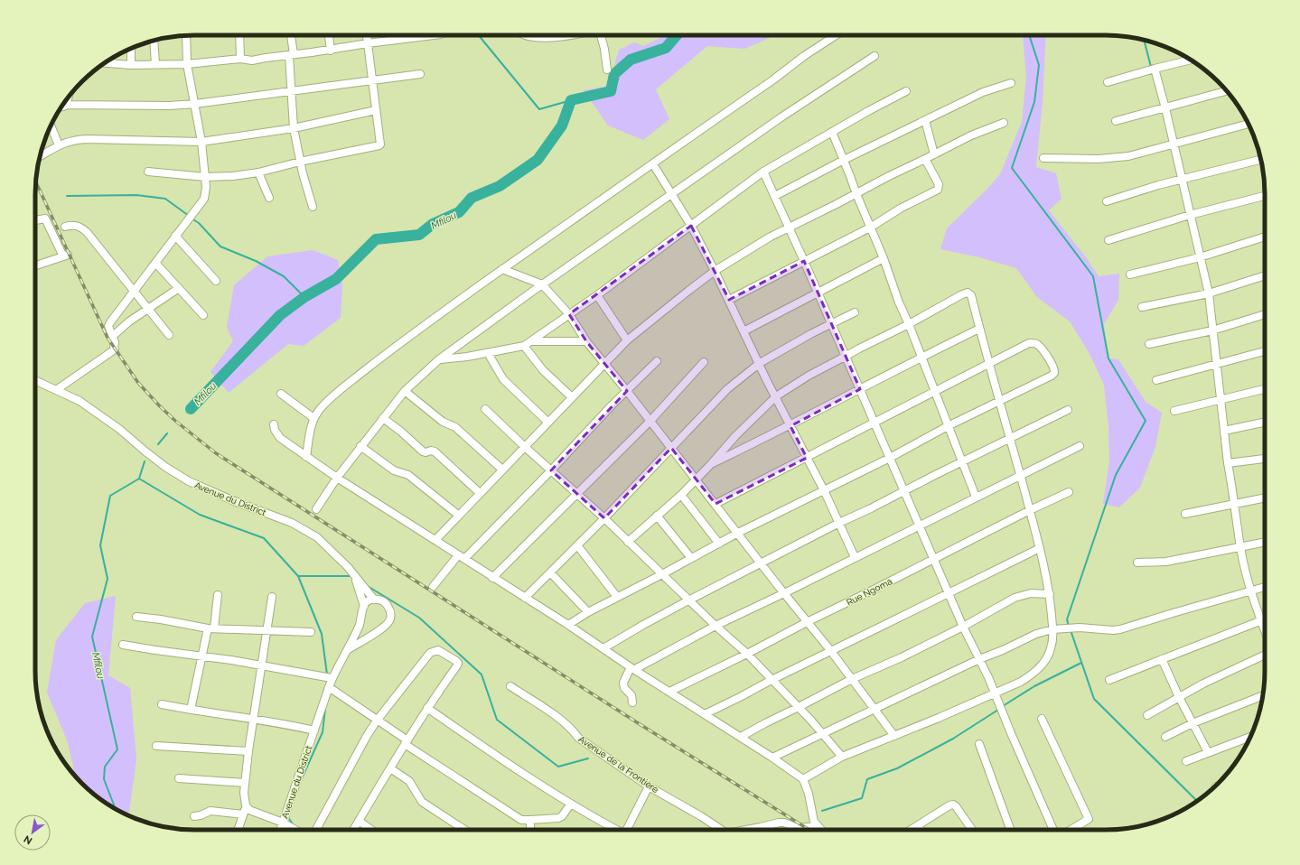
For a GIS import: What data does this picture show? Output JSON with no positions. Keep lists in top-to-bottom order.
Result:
{
  "streets": {
    "street": ["Avenue du District", "Rue Ngoma", "Avenue de la Frontière"]
  },
  "water": ["Mfilou"],
  "north": "bottom left"
}
